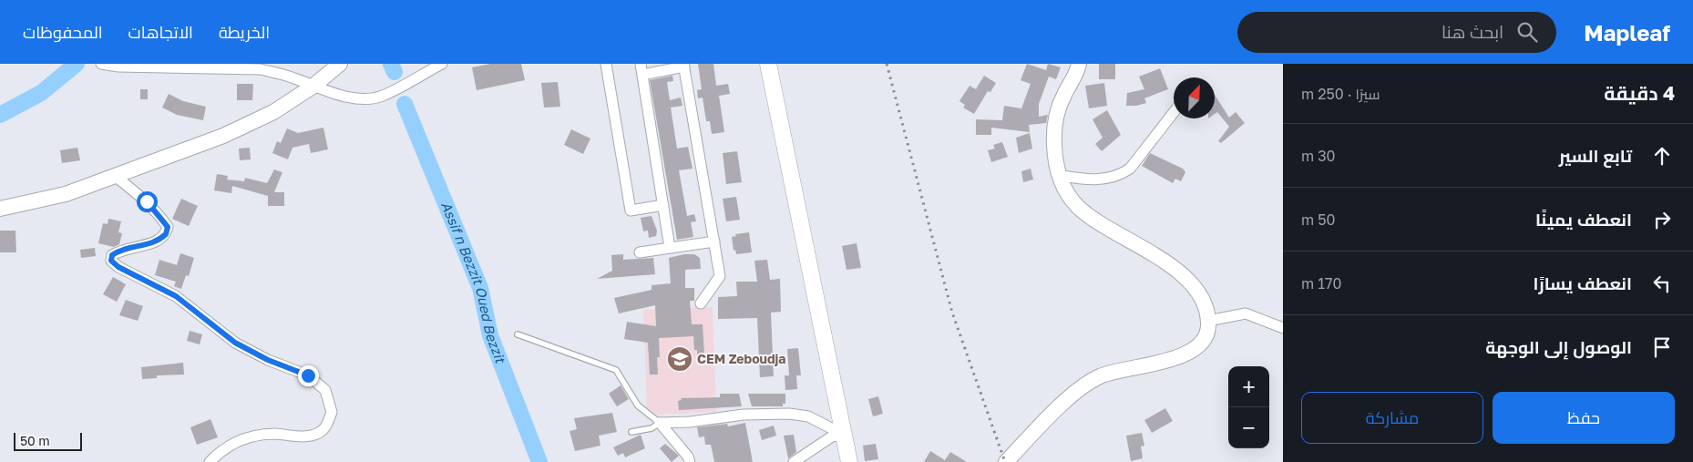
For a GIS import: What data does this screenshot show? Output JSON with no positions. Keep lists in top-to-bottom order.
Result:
{
  "water": ["Assif n Bezzit Oued Bezzit"],
  "places": {
    "school or university": ["CEM Zeboudja"]
  },
  "scale_bar": "50 m",
  "north": "top right",
  "page": {
    "header": "Mapleaf",
    "search": "ابحث هنا",
    "nav": ["الخريطة", "الاتجاهات", "المحفوظات"],
    "heading": ["4 دقيقة", "سيرًا · 250 m"],
    "list": [
      ["تابع السير", "30 m"],
      ["انعطف يمينًا", "50 m"],
      ["انعطف يسارًا", "170 m"],
      "الوصول إلى الوجهة"
    ],
    "map_buttons": ["+", "−"],
    "buttons": ["حفظ", "مشاركة"],
    "scale": "50 m"
  }
}
